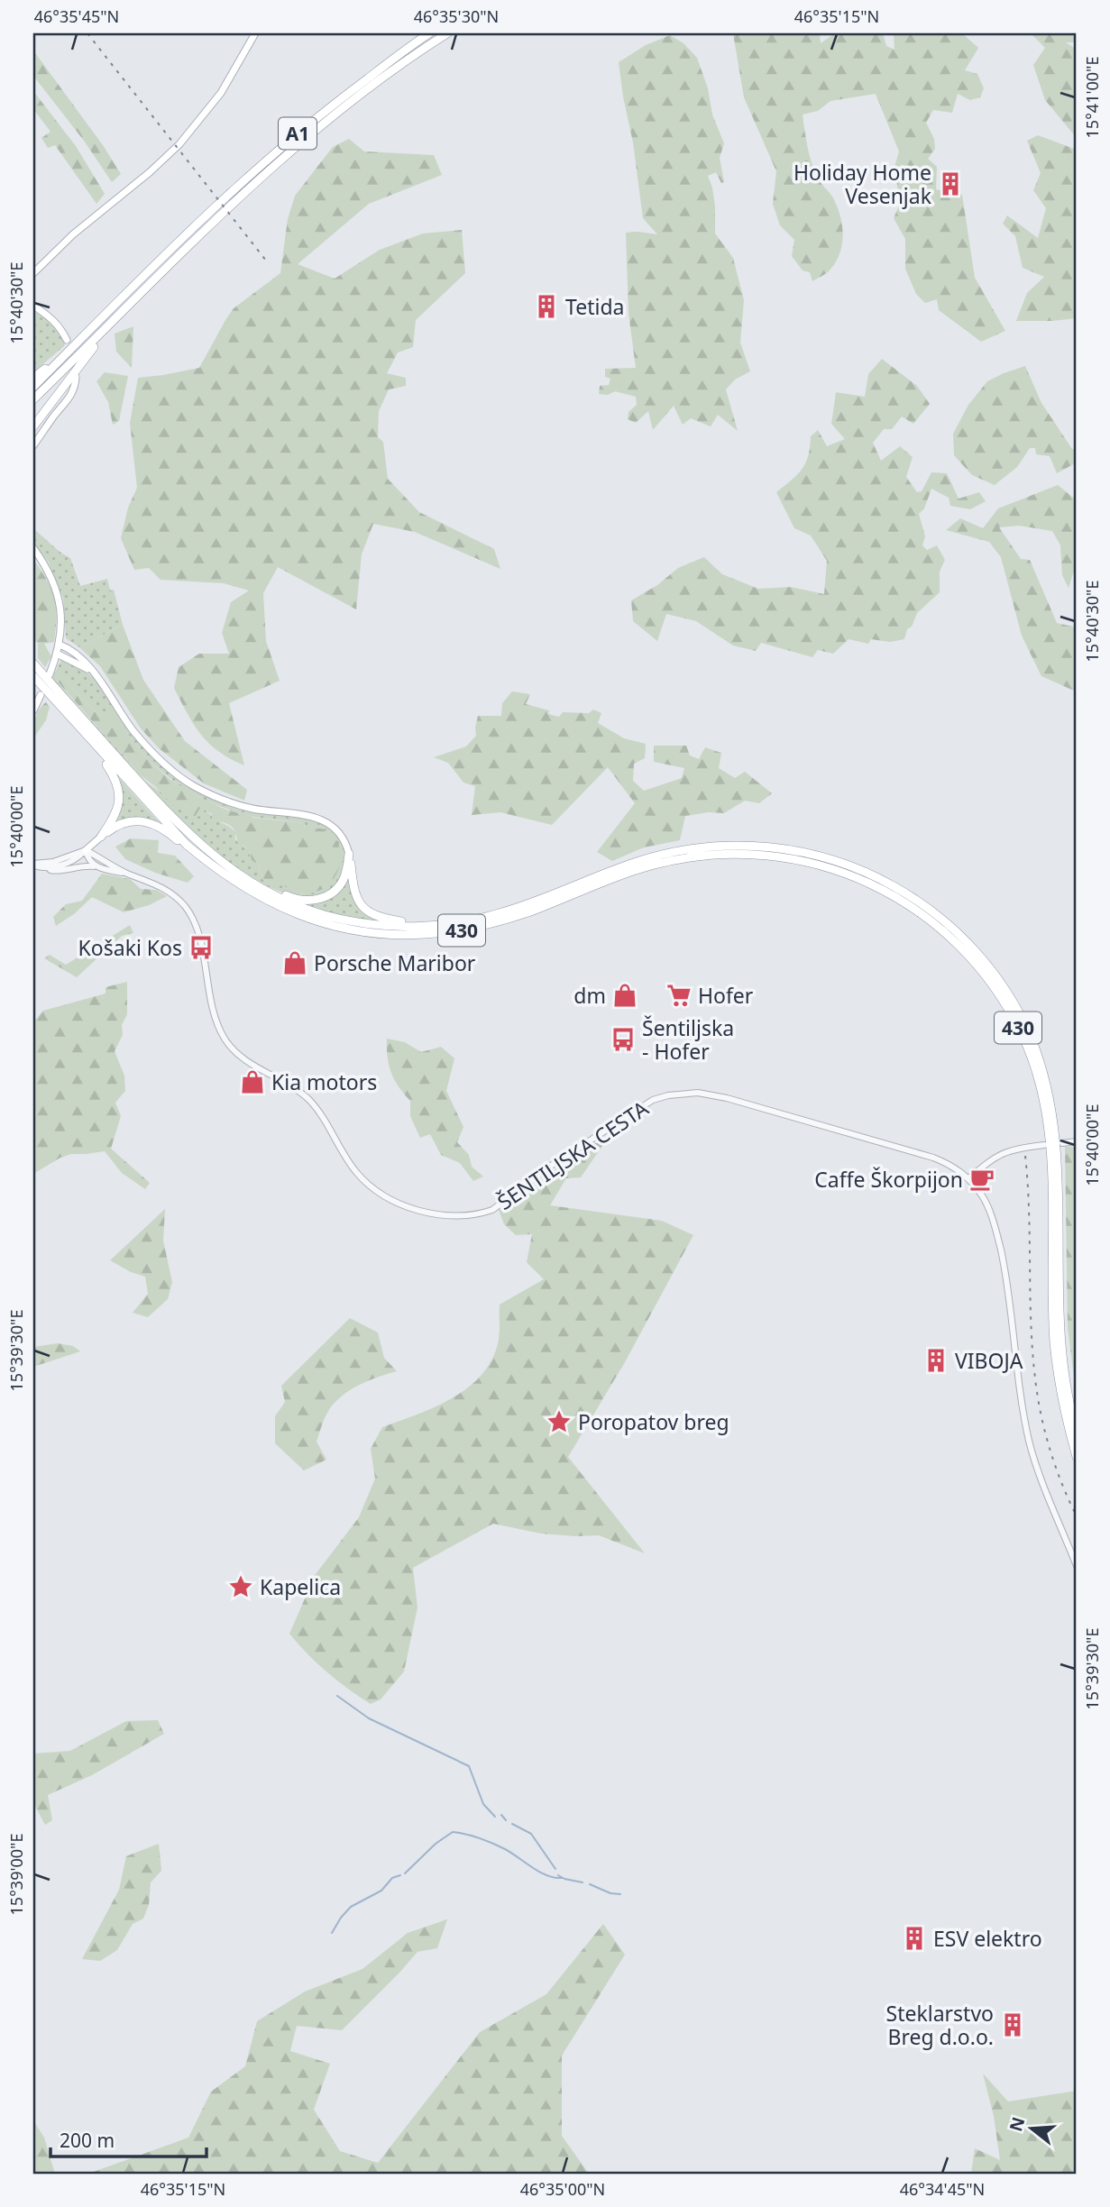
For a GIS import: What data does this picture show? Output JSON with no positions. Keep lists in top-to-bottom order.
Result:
{
  "streets": {
    "highway": ["A1", "430"],
    "street": ["ŠENTILJSKA CESTA"]
  },
  "places": {
    "building": [
      "Holiday Home Vesenjak",
      "Tetida",
      "VIBOJA",
      "ESV elektro",
      "Steklarstvo Breg d.o.o."
    ],
    "bus stop": ["Košaki Kos", "Šentiljska - Hofer"],
    "shop": ["Porsche Maribor", "dm", "Kia motors"],
    "supermarket": ["Hofer"],
    "cafe": ["Caffe Škorpijon"],
    "place": ["Poropatov breg", "Kapelica"]
  },
  "scale_bar": "200 m",
  "north": "left",
  "coordinates": [
    "46°35'45\"N",
    "46°35'30\"N",
    "46°35'15\"N",
    "15°41'00\"E",
    "15°40'30\"E",
    "15°40'00\"E",
    "15°39'30\"E",
    "15°39'00\"E",
    "46°35'00\"N",
    "46°34'45\"N"
  ]
}
